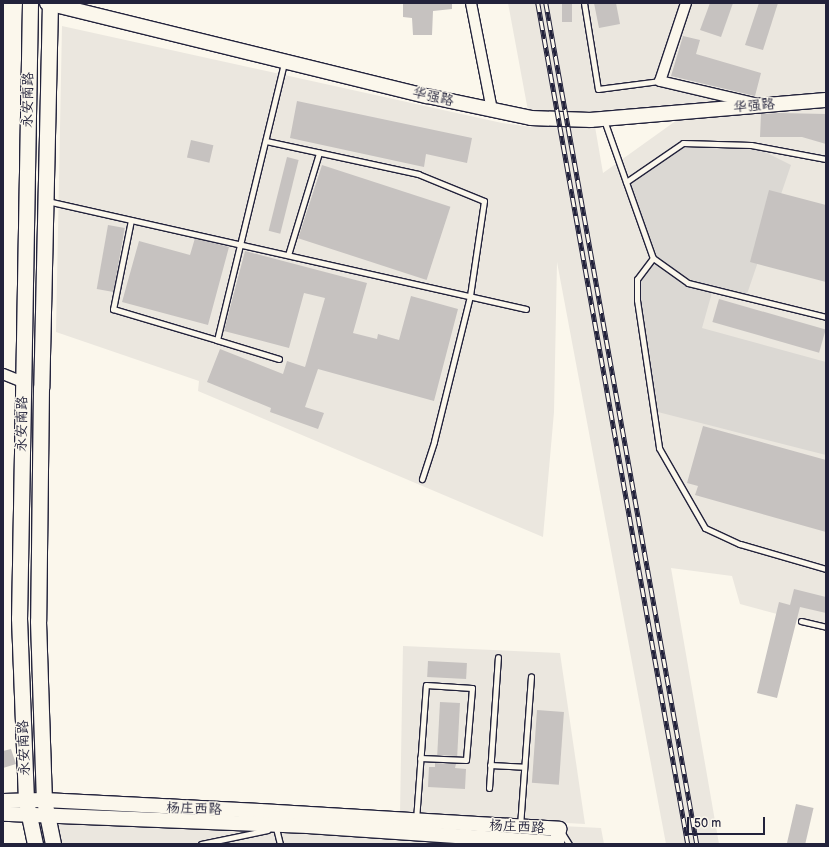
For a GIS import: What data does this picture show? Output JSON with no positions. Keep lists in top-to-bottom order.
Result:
{
  "streets": {
    "main road": ["永安南路"],
    "street": ["华强路", "杨庄西路"]
  },
  "crossings": [
    ["华强路", "永安南路"],
    ["永安南路", "杨庄西路"]
  ],
  "scale_bar": "50 m"
}
